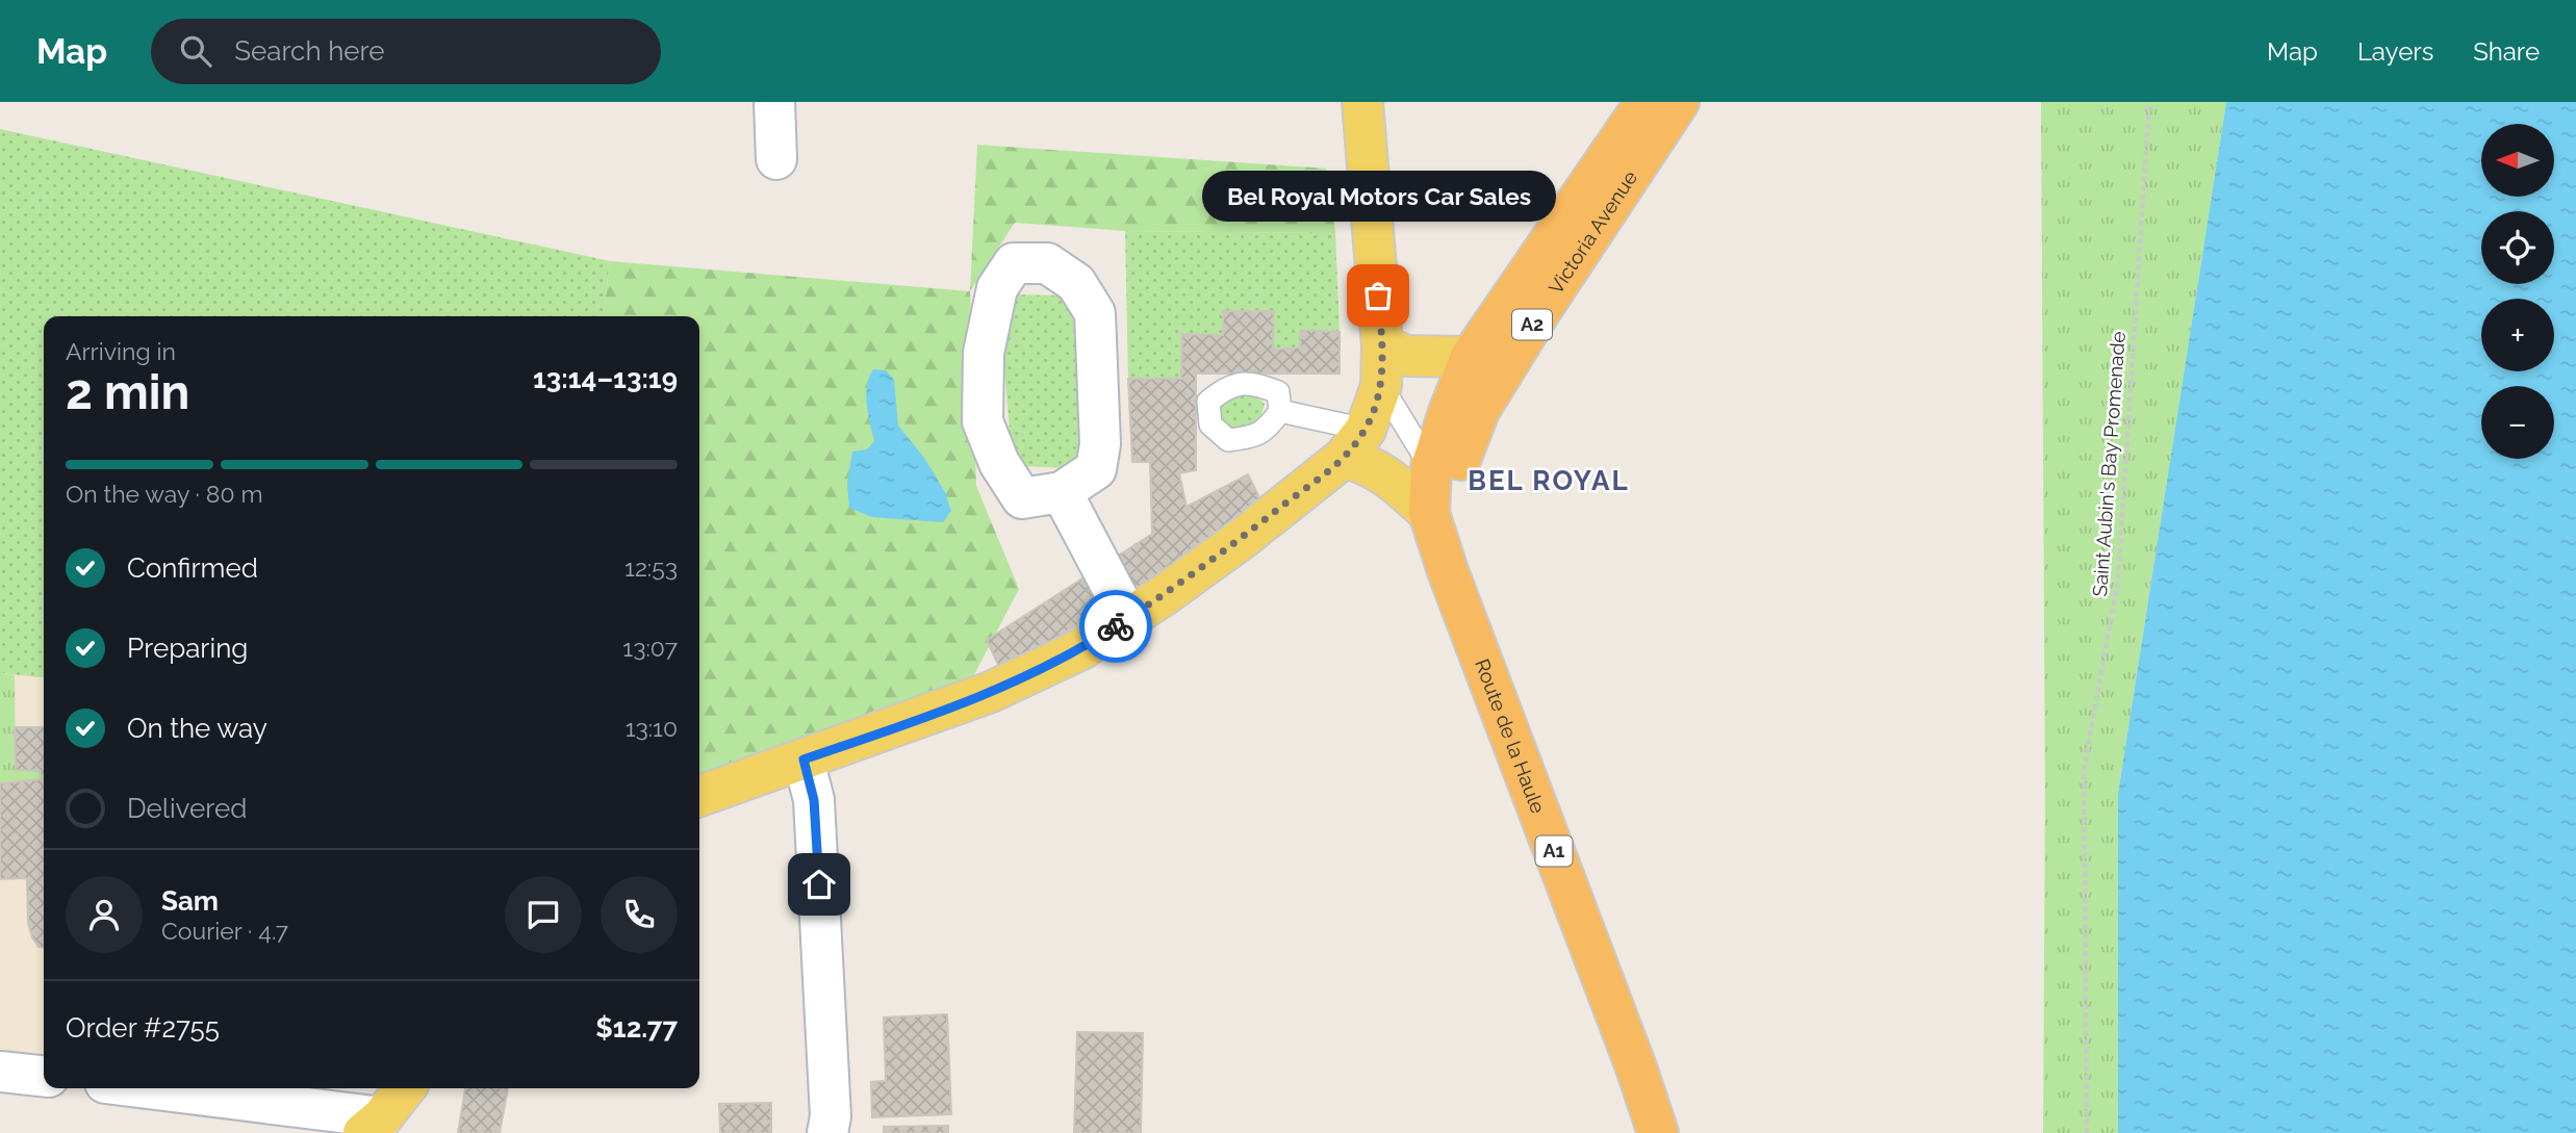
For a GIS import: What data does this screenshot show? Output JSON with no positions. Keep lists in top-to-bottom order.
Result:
{
  "streets": {
    "highway": [
      "Victoria Avenue",
      "A2",
      "Route de la Haule",
      "A1"
    ],
    "path": ["Saint Aubin's Bay Promenade"]
  },
  "crossings": [
    ["Victoria Avenue", "Route de la Haule"]
  ],
  "districts": ["BEL ROYAL"],
  "places": ["Bel Royal Motors Car Sales"],
  "north": "left",
  "page": {
    "header": "Map",
    "search": "Search here",
    "nav": ["Map", "Layers", "Share"],
    "map_buttons": ["+", "−"],
    "bubble": "Bel Royal Motors Car Sales",
    "heading": ["2 min", "Arriving in", "13:14–13:19"],
    "panel": [
      "Sam",
      "Courier · 4.7",
      "Order #2755",
      "$12.77"
    ],
    "bar": "On the way · 80 m",
    "list": [
      ["Confirmed", "12:53"],
      ["Preparing", "13:07"],
      ["On the way", "13:10"],
      "Delivered"
    ]
  }
}
